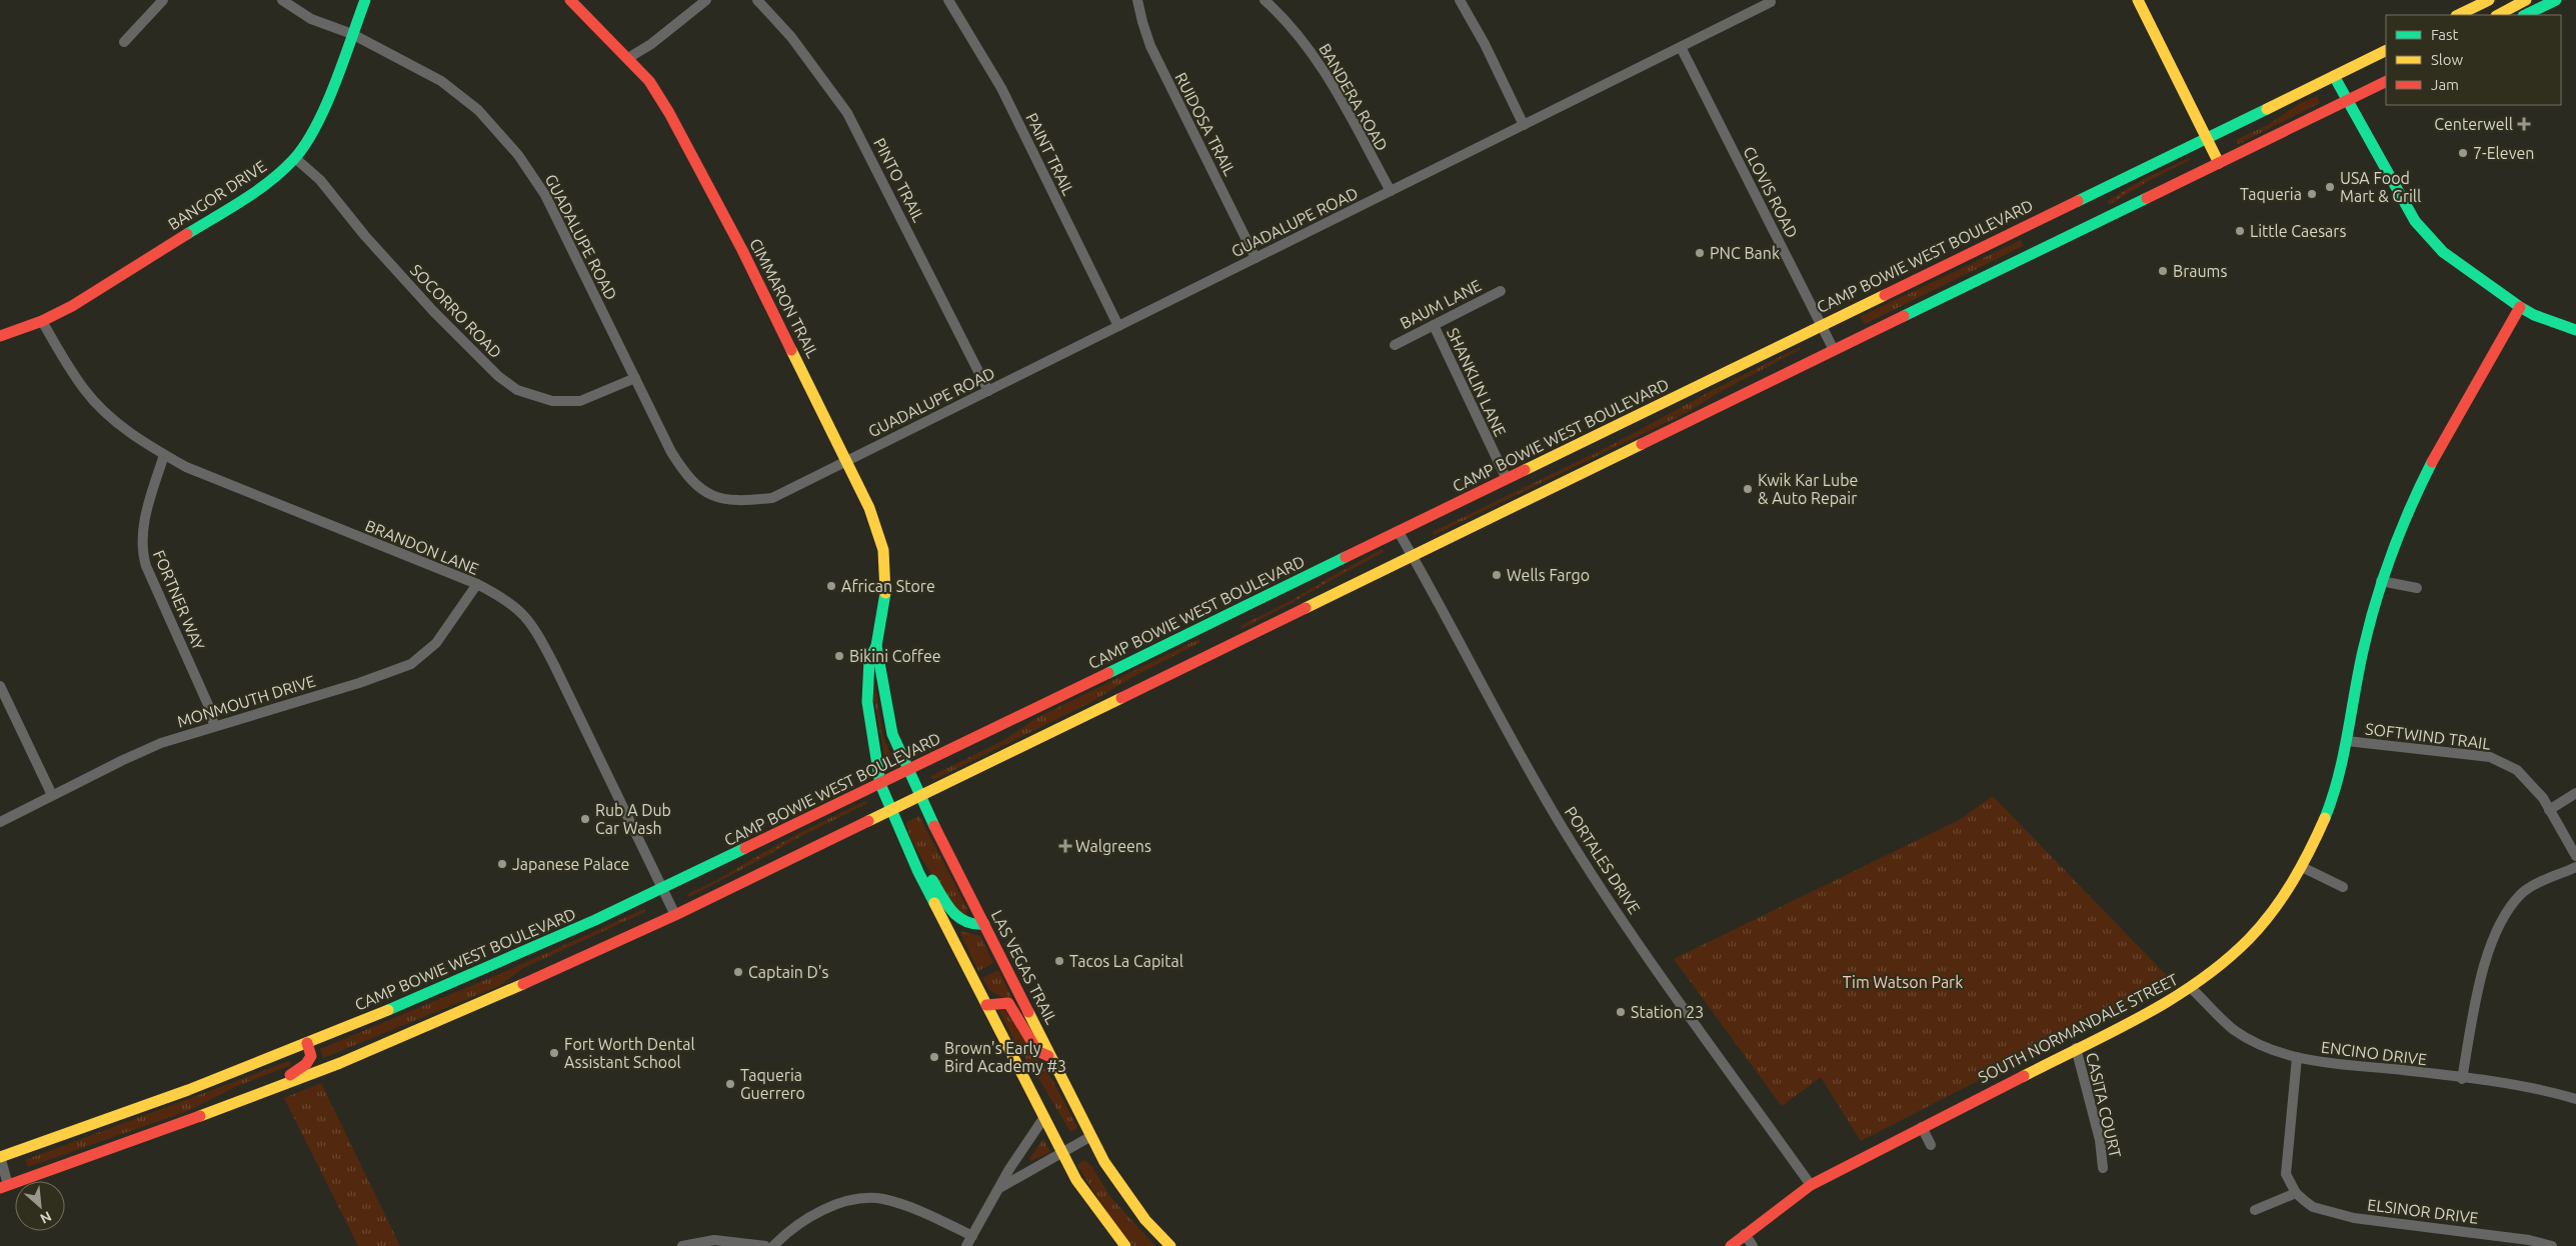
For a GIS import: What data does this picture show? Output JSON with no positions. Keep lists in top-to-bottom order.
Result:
{
  "streets": {
    "main road": [
      "BANGOR DRIVE",
      "CAMP BOWIE WEST BOULEVARD",
      "CIMMARON TRAIL",
      "LAS VEGAS TRAIL",
      "SOUTH NORMANDALE STREET"
    ],
    "street": [
      "BANDERA ROAD",
      "RUIDOSA TRAIL",
      "PAINT TRAIL",
      "PINTO TRAIL",
      "CLOVIS ROAD",
      "GUADALUPE ROAD",
      "BAUM LANE",
      "SOCORRO ROAD",
      "SHANKLIN LANE",
      "BRANDON LANE",
      "FORTNER WAY",
      "MONMOUTH DRIVE",
      "SOFTWIND TRAIL",
      "PORTALES DRIVE",
      "ENCINO DRIVE",
      "CASITA COURT",
      "ELSINOR DRIVE"
    ]
  },
  "crossings": [
    ["BANDERA ROAD", "GUADALUPE ROAD"],
    ["RUIDOSA TRAIL", "GUADALUPE ROAD"],
    ["PAINT TRAIL", "GUADALUPE ROAD"],
    ["PINTO TRAIL", "GUADALUPE ROAD"],
    ["CLOVIS ROAD", "GUADALUPE ROAD"],
    ["CLOVIS ROAD", "CAMP BOWIE WEST BOULEVARD"],
    ["BANGOR DRIVE", "GUADALUPE ROAD"],
    ["BANGOR DRIVE", "SOCORRO ROAD"],
    ["BANGOR DRIVE", "BRANDON LANE"],
    ["GUADALUPE ROAD", "CIMMARON TRAIL"],
    ["GUADALUPE ROAD", "SOCORRO ROAD"],
    ["CAMP BOWIE WEST BOULEVARD", "CIMMARON TRAIL"],
    ["CAMP BOWIE WEST BOULEVARD", "SHANKLIN LANE"],
    ["CAMP BOWIE WEST BOULEVARD", "BRANDON LANE"],
    ["CAMP BOWIE WEST BOULEVARD", "PORTALES DRIVE"],
    ["CAMP BOWIE WEST BOULEVARD", "LAS VEGAS TRAIL"],
    ["CIMMARON TRAIL", "LAS VEGAS TRAIL"],
    ["BAUM LANE", "SHANKLIN LANE"],
    ["BRANDON LANE", "FORTNER WAY"],
    ["BRANDON LANE", "MONMOUTH DRIVE"],
    ["FORTNER WAY", "MONMOUTH DRIVE"],
    ["SOFTWIND TRAIL", "SOUTH NORMANDALE STREET"],
    ["PORTALES DRIVE", "SOUTH NORMANDALE STREET"],
    ["SOUTH NORMANDALE STREET", "ENCINO DRIVE"],
    ["SOUTH NORMANDALE STREET", "CASITA COURT"],
    ["ENCINO DRIVE", "ELSINOR DRIVE"]
  ],
  "parks": ["Tim Watson Park"],
  "places": {
    "health": ["Centerwell", "Walgreens"],
    "other": [
      "7-Eleven",
      "USA Food Mart & Grill",
      "Taqueria",
      "Little Caesars",
      "PNC Bank",
      "Braums",
      "Kwik Kar Lube & Auto Repair",
      "Wells Fargo",
      "African Store",
      "Bikini Coffee",
      "Rub A Dub Car Wash",
      "Japanese Palace",
      "Tacos La Capital",
      "Captain D's",
      "Station 23",
      "Fort Worth Dental Assistant School",
      "Brown's Early Bird Academy #3",
      "Taqueria Guerrero"
    ]
  },
  "legend": ["Fast", "Slow", "Jam"],
  "north": "bottom right"
}
